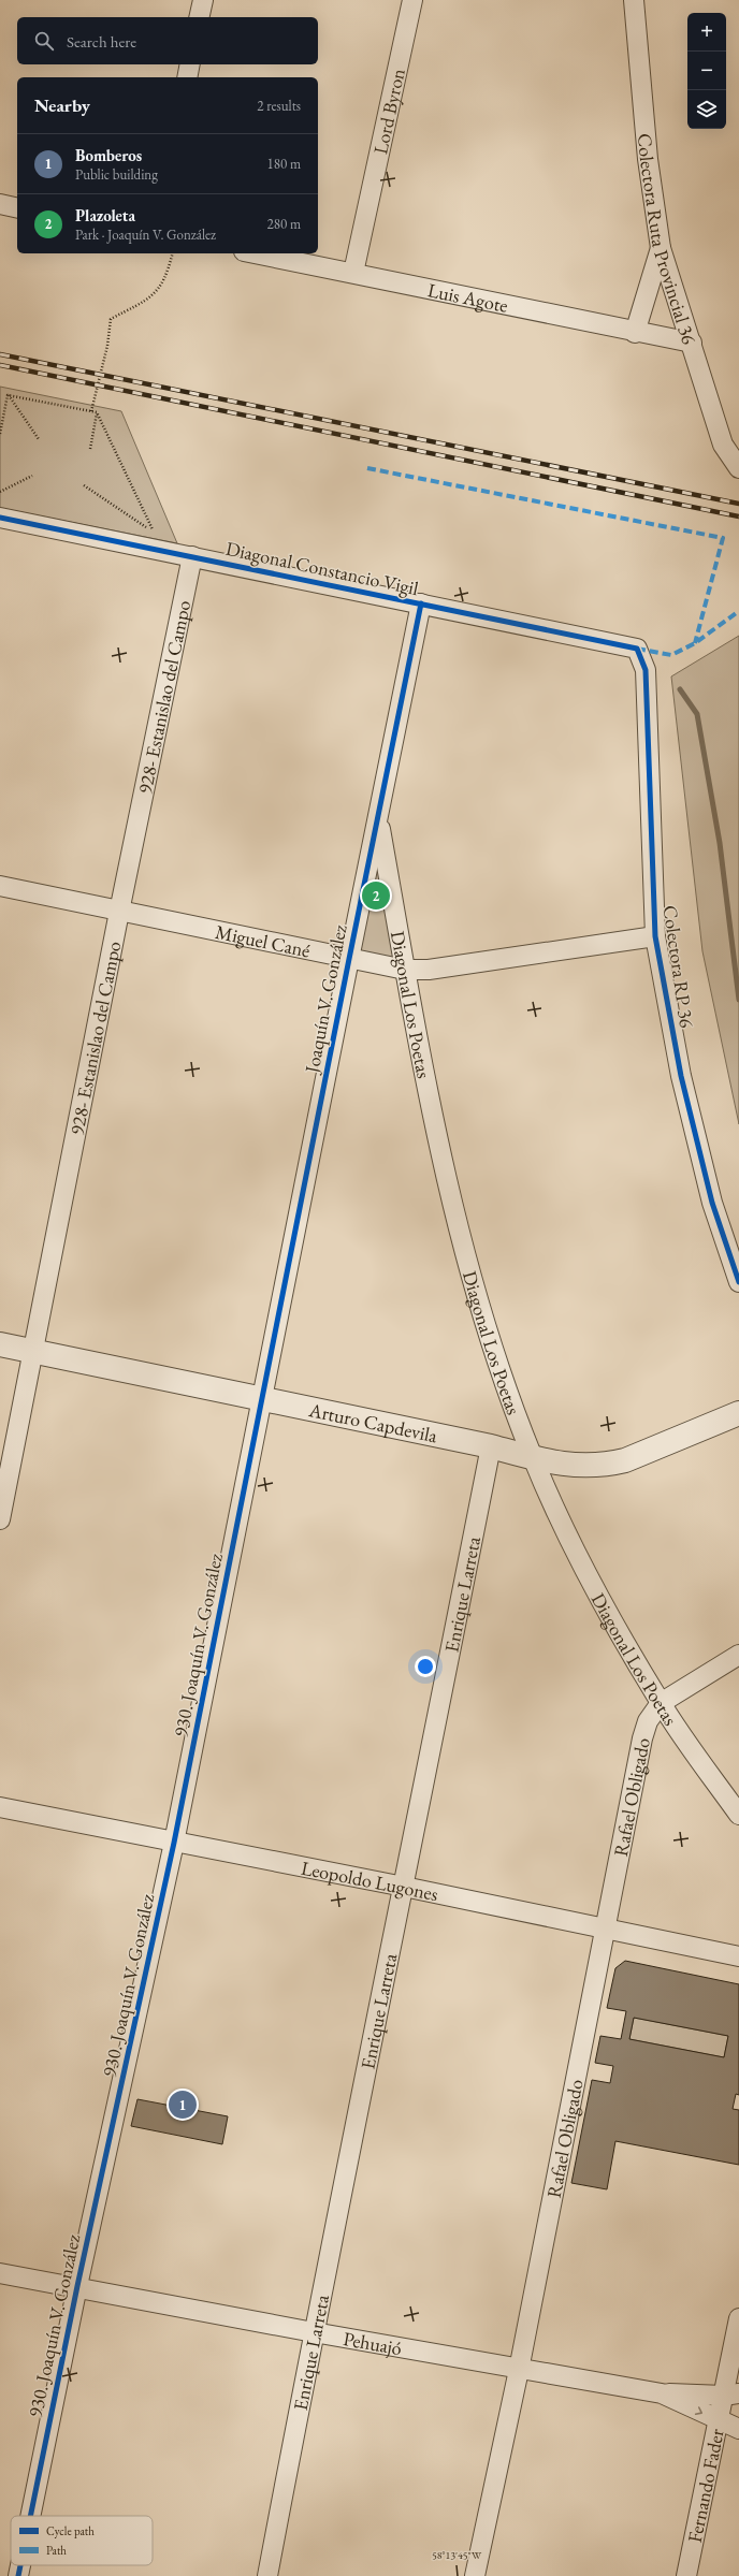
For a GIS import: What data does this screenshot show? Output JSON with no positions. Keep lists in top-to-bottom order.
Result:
{
  "streets": {
    "street": [
      "Lord Byron",
      "Colectora Ruta Provincial 36",
      "Luis Agote",
      "Diagonal Constancio Vigil",
      "928- Estanislao del Campo",
      "Miguel Cané",
      "Colectora RP 36",
      "Joaquín V. González",
      "Diagonal Los Poetas",
      "Arturo Capdevila",
      "Enrique Larreta",
      "930. Joaquín V. González",
      "Rafael Obligado",
      "Leopoldo Lugones",
      "Pehuajó",
      "Fernando Fader"
    ]
  },
  "crossings": [
    ["Lord Byron", "Luis Agote"],
    ["Colectora Ruta Provincial 36", "Luis Agote"],
    ["Diagonal Constancio Vigil", "928- Estanislao del Campo"],
    ["Diagonal Constancio Vigil", "Colectora RP 36"],
    ["Diagonal Constancio Vigil", "Joaquín V. González"],
    ["928- Estanislao del Campo", "Miguel Cané"],
    ["928- Estanislao del Campo", "Arturo Capdevila"],
    ["Miguel Cané", "Colectora RP 36"],
    ["Miguel Cané", "Joaquín V. González"],
    ["Miguel Cané", "Diagonal Los Poetas"],
    ["Joaquín V. González", "Diagonal Los Poetas"],
    ["Joaquín V. González", "Arturo Capdevila"],
    ["Joaquín V. González", "930. Joaquín V. González"],
    ["Diagonal Los Poetas", "Arturo Capdevila"],
    ["Diagonal Los Poetas", "Rafael Obligado"],
    ["Arturo Capdevila", "Enrique Larreta"],
    ["Arturo Capdevila", "930. Joaquín V. González"],
    ["Enrique Larreta", "Leopoldo Lugones"],
    ["Enrique Larreta", "Pehuajó"],
    ["930. Joaquín V. González", "Leopoldo Lugones"],
    ["930. Joaquín V. González", "Pehuajó"],
    ["Rafael Obligado", "Leopoldo Lugones"],
    ["Rafael Obligado", "Pehuajó"],
    ["Pehuajó", "Fernando Fader"]
  ],
  "legend": ["Cycle path", "Path"],
  "page": {
    "map_buttons": ["+", "−"],
    "search": "Search here",
    "heading": ["Nearby", "2 results"],
    "list": [
      {
        "mark": "1",
        "name": "Bomberos",
        "note": "Public building",
        "value": "180 m"
      },
      {
        "mark": "2",
        "name": "Plazoleta",
        "note": "Park · Joaquín V. González",
        "value": "280 m"
      }
    ],
    "pins": ["2", "1"]
  },
  "coordinates": ["58°13'45\"W"]
}
